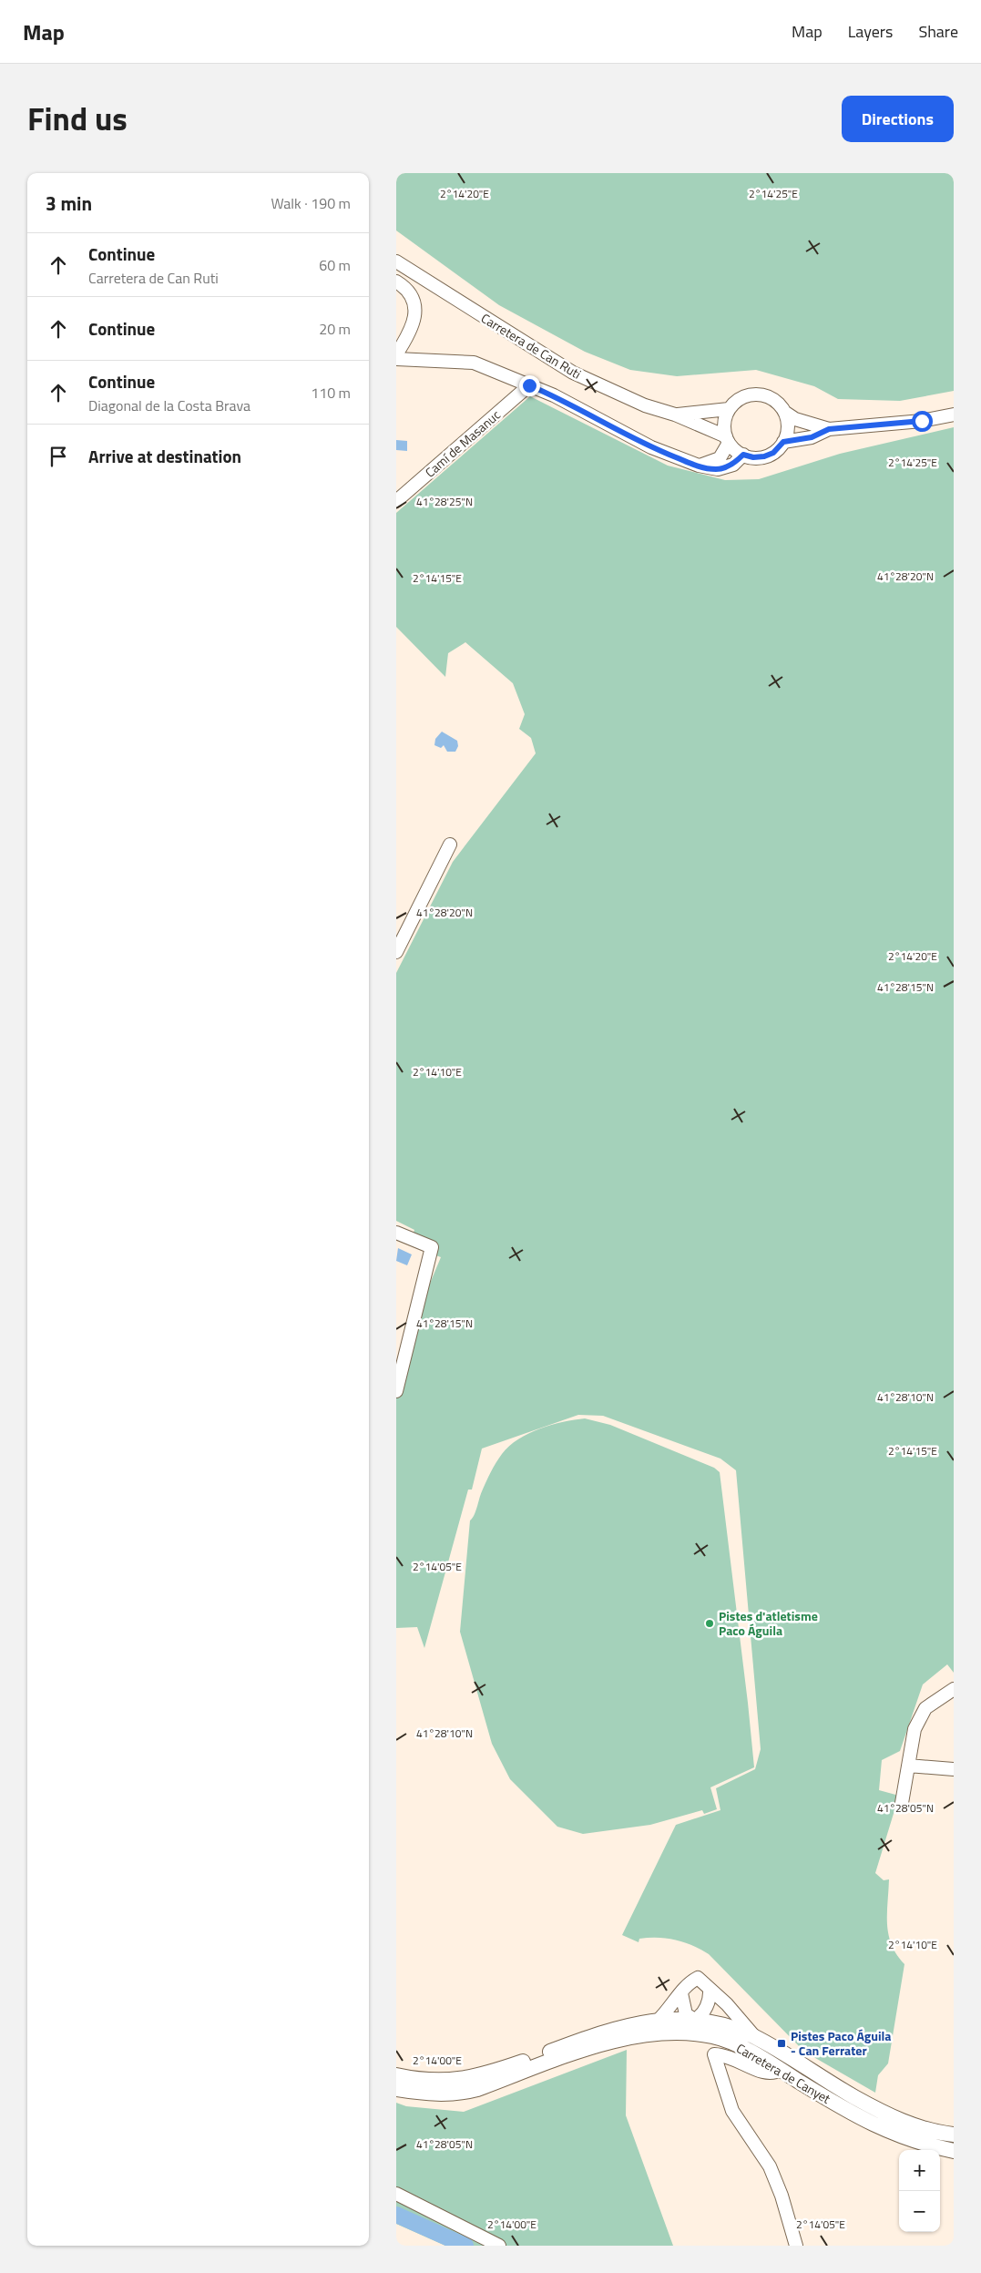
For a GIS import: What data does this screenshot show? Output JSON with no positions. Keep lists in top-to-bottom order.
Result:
{
  "streets": {
    "street": ["Carretera de Can Ruti", "Camí de Masanuc", "Carretera de Canyet"]
  },
  "places": {
    "other": ["Pistes d'atletisme Paco Águila"],
    "transit": ["Pistes Paco Águila - Can Ferrater"]
  },
  "page": {
    "header": "Map",
    "nav": ["Map", "Layers", "Share"],
    "title": "Find us",
    "buttons": "Directions",
    "heading": ["3 min", "Walk · 190 m"],
    "list": [
      ["Continue", "Carretera de Can Ruti", "60 m"],
      ["Continue", "20 m"],
      ["Continue", "Diagonal de la Costa Brava", "110 m"],
      "Arrive at destination"
    ],
    "map_buttons": ["+", "−"]
  },
  "coordinates": [
    "2°14'20\"E",
    "2°14'25\"E",
    "41°28'25\"N",
    "41°28'20\"N",
    "2°14'15\"E",
    "41°28'15\"N",
    "2°14'10\"E",
    "41°28'10\"N",
    "2°14'05\"E",
    "41°28'05\"N",
    "2°14'00\"E"
  ]
}
